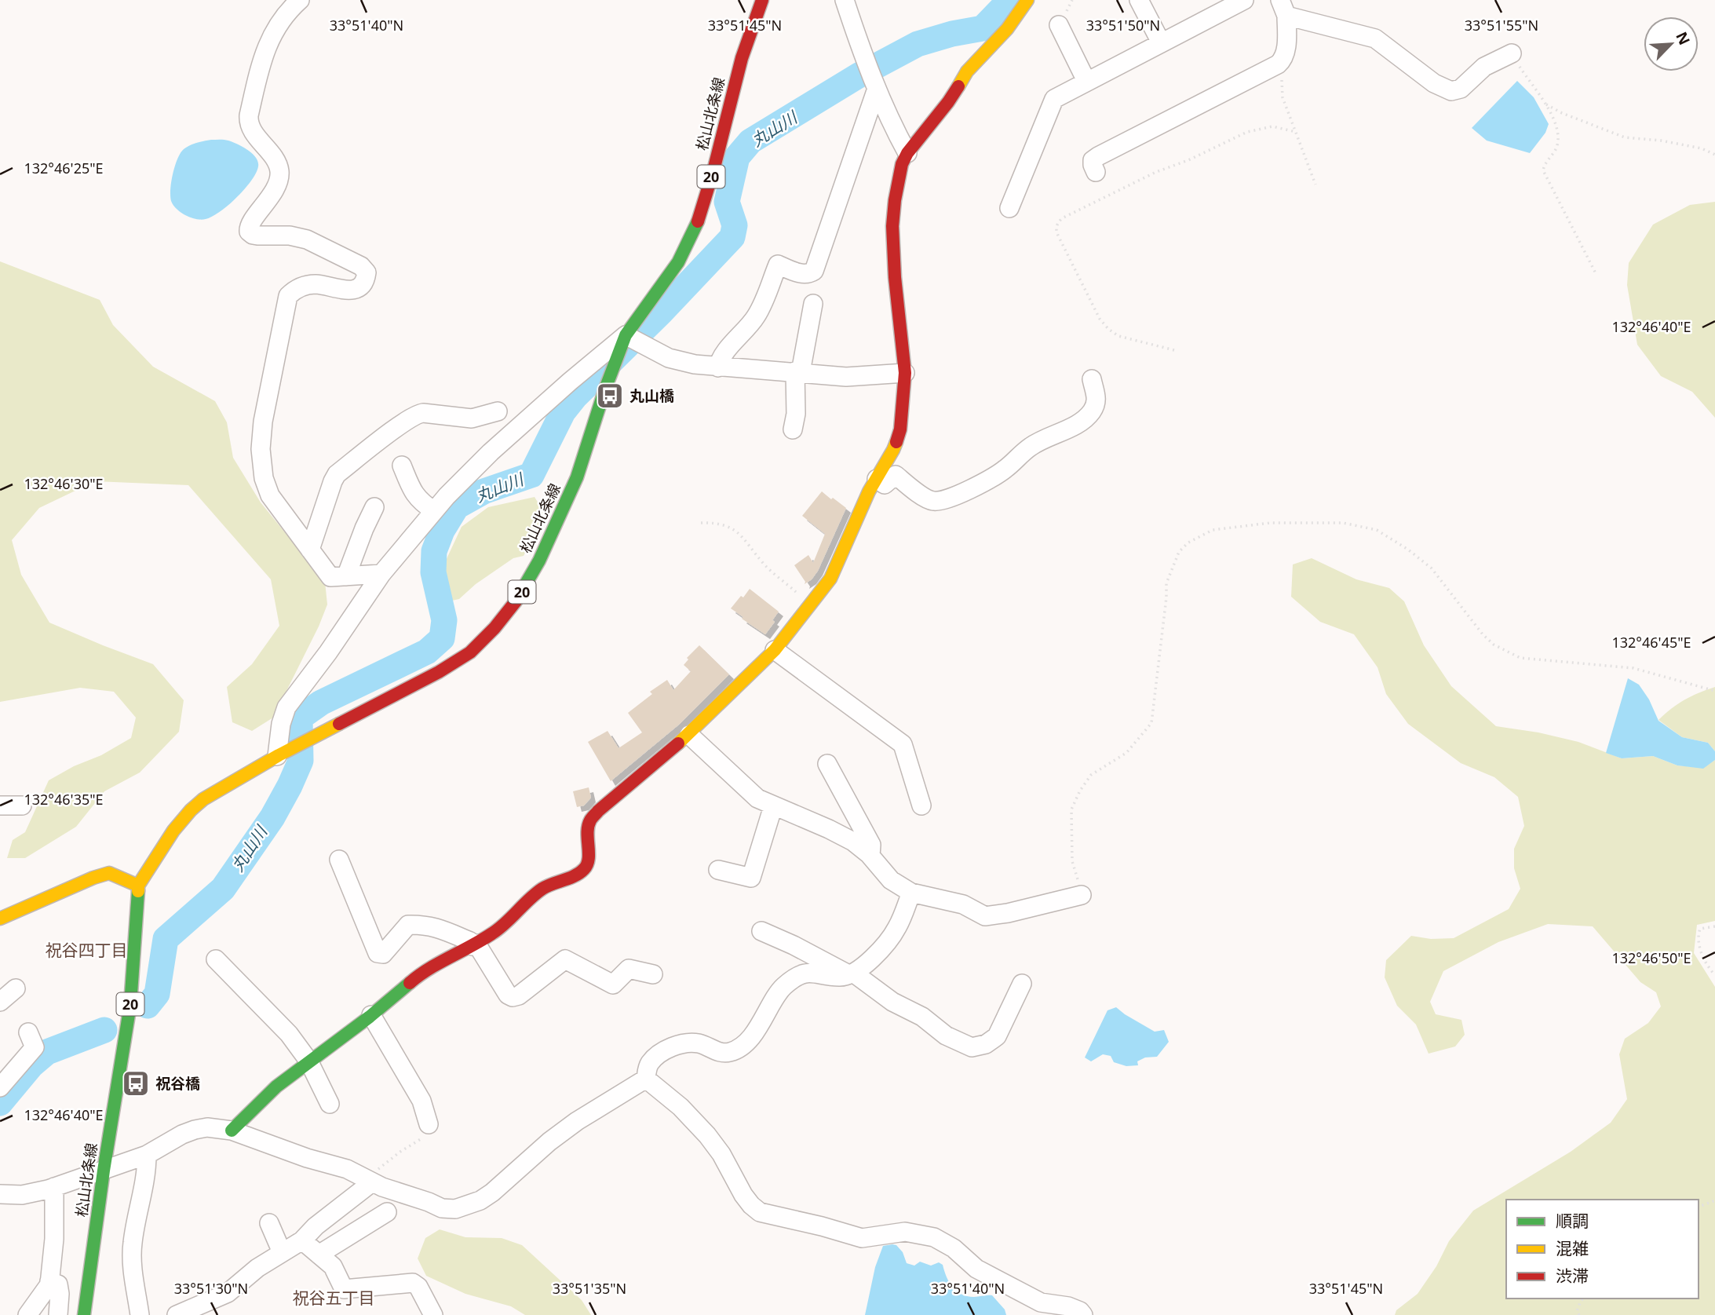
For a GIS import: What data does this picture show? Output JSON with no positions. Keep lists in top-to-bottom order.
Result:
{
  "streets": {
    "main road": ["松山北条線", "20"]
  },
  "districts": ["祝谷四丁目", "祝谷五丁目"],
  "water": ["丸山川"],
  "places": {
    "bus stop": ["丸山橋", "祝谷橋"]
  },
  "legend": ["順調", "混雑", "渋滞"],
  "north": "top right",
  "coordinates": [
    "33°51'40\"N",
    "33°51'45\"N",
    "33°51'50\"N",
    "33°51'55\"N",
    "132°46'25\"E",
    "132°46'40\"E",
    "132°46'30\"E",
    "132°46'45\"E",
    "132°46'35\"E",
    "132°46'50\"E",
    "33°51'30\"N",
    "33°51'35\"N"
  ]
}
